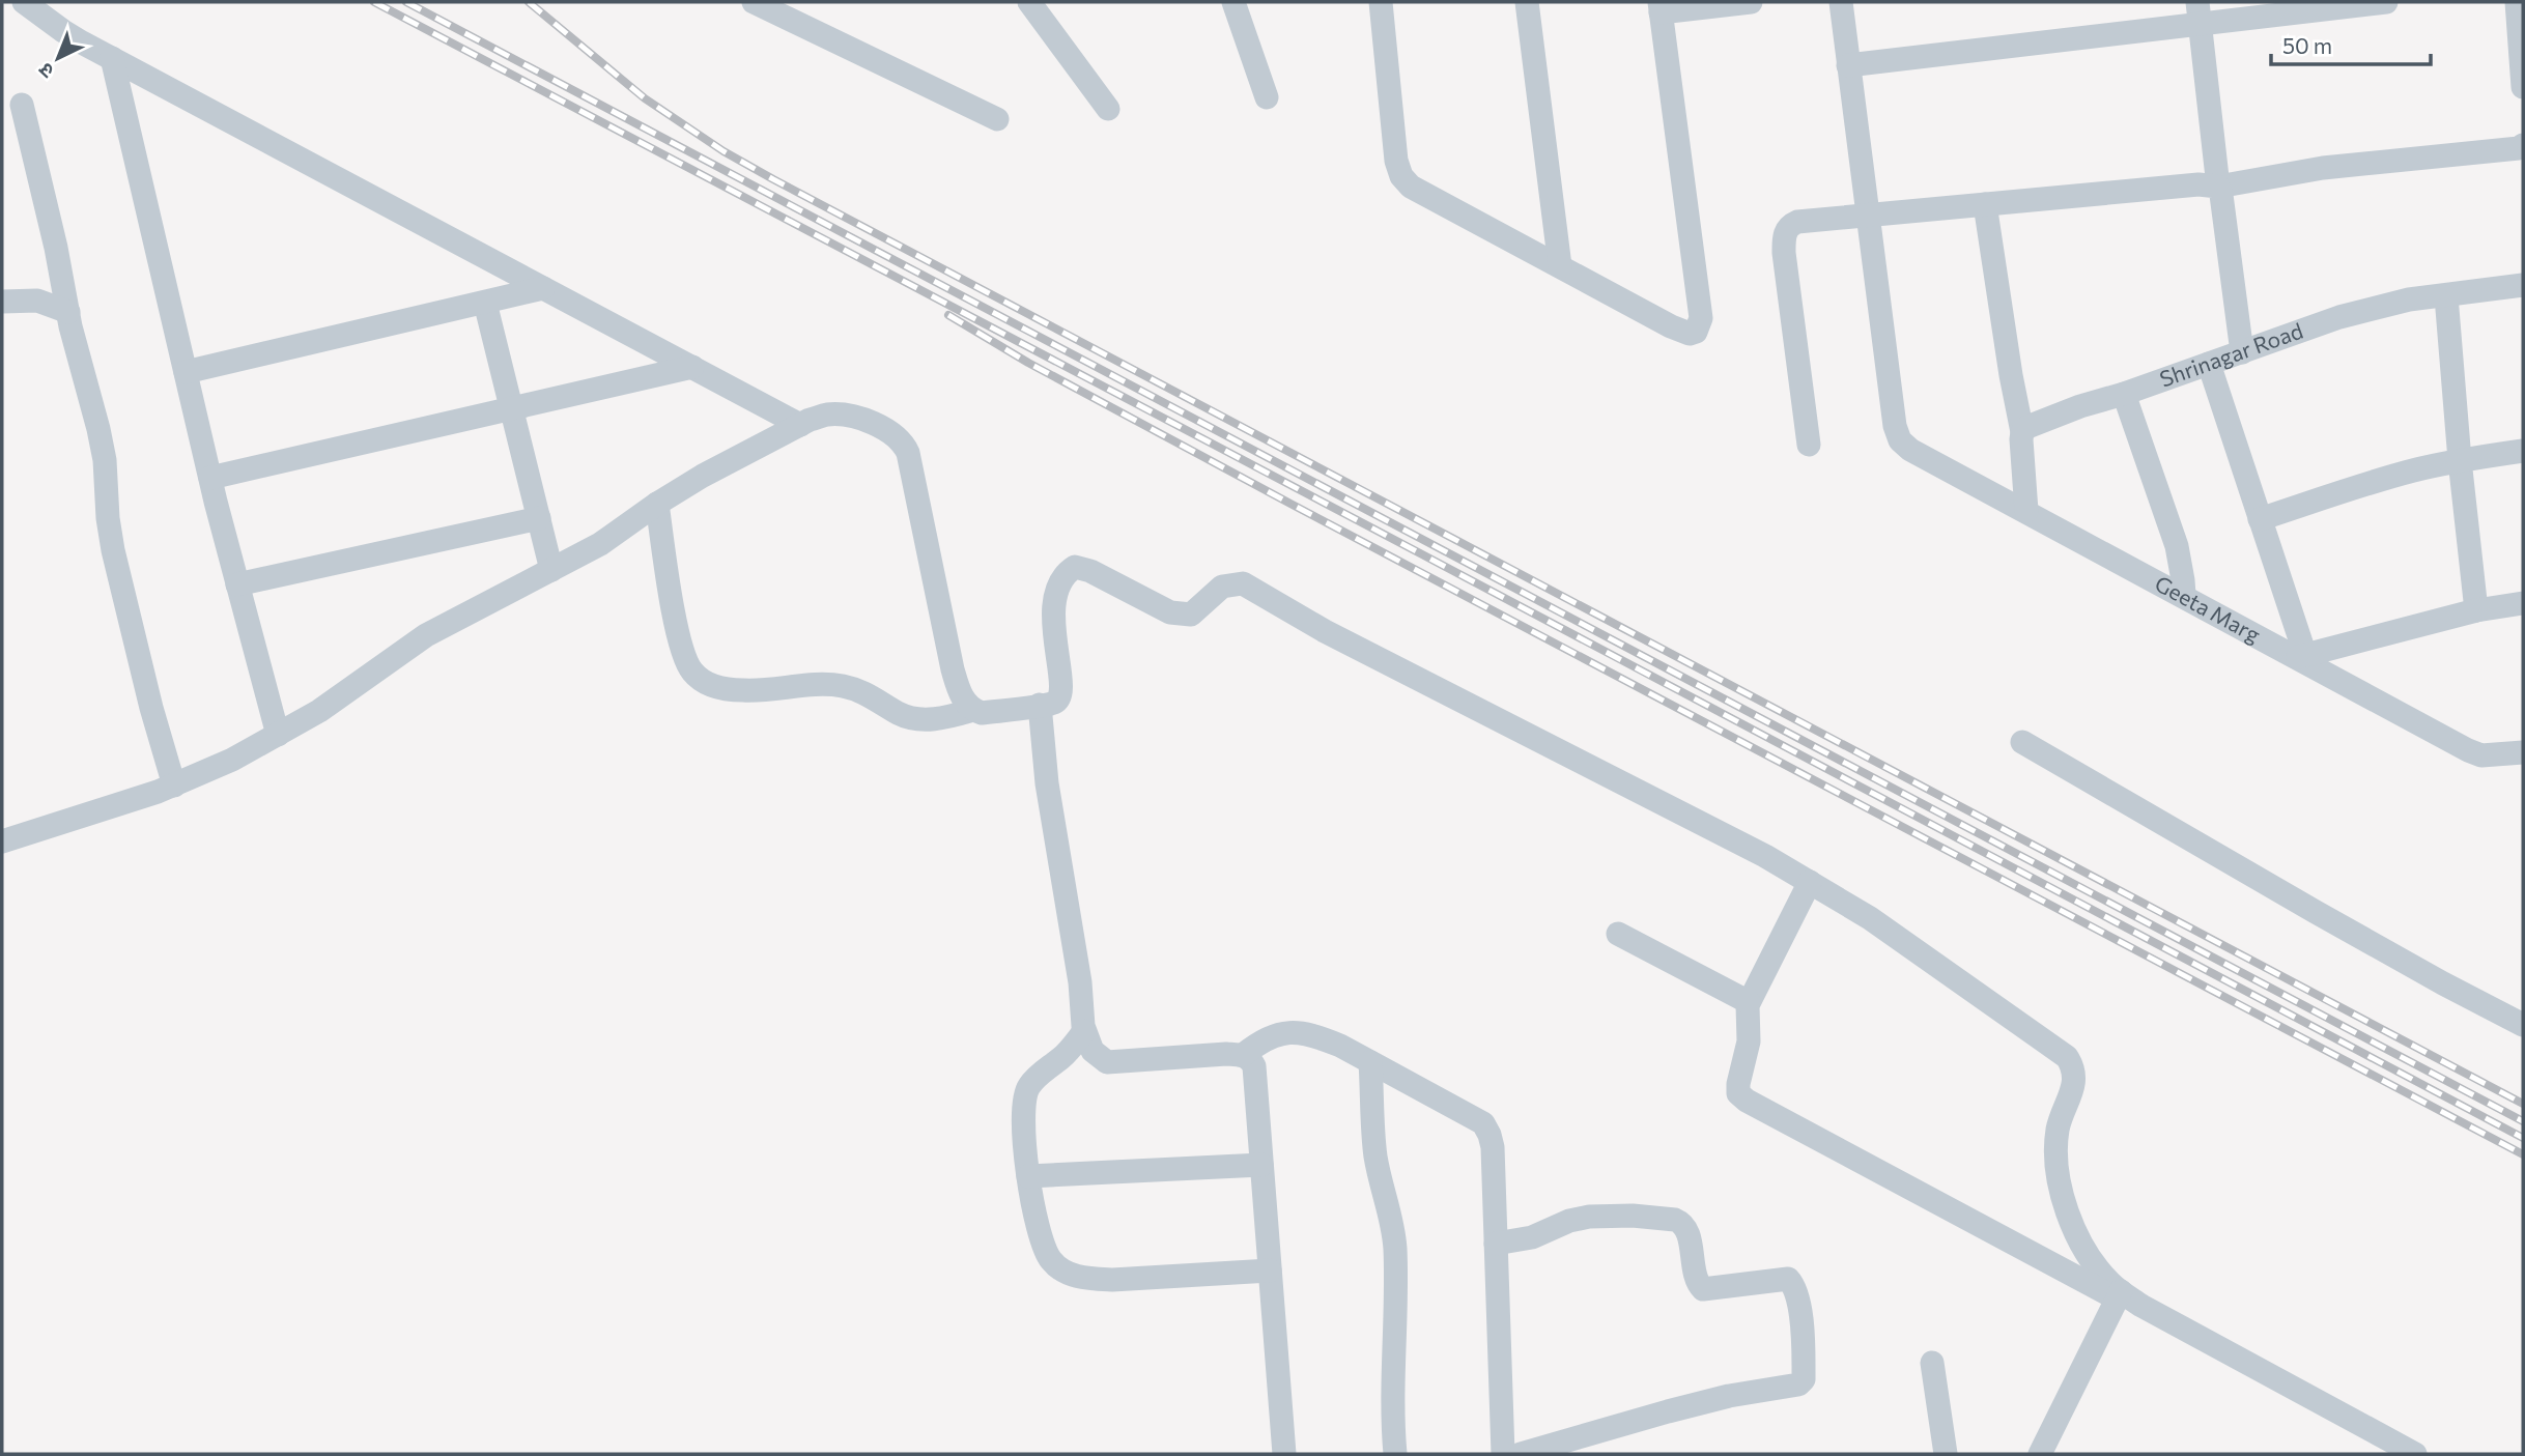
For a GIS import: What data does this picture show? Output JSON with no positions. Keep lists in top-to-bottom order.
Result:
{
  "streets": {
    "street": ["Shrinagar Road", "Geeta Marg"]
  },
  "scale_bar": "50 m",
  "north": "bottom left"
}
